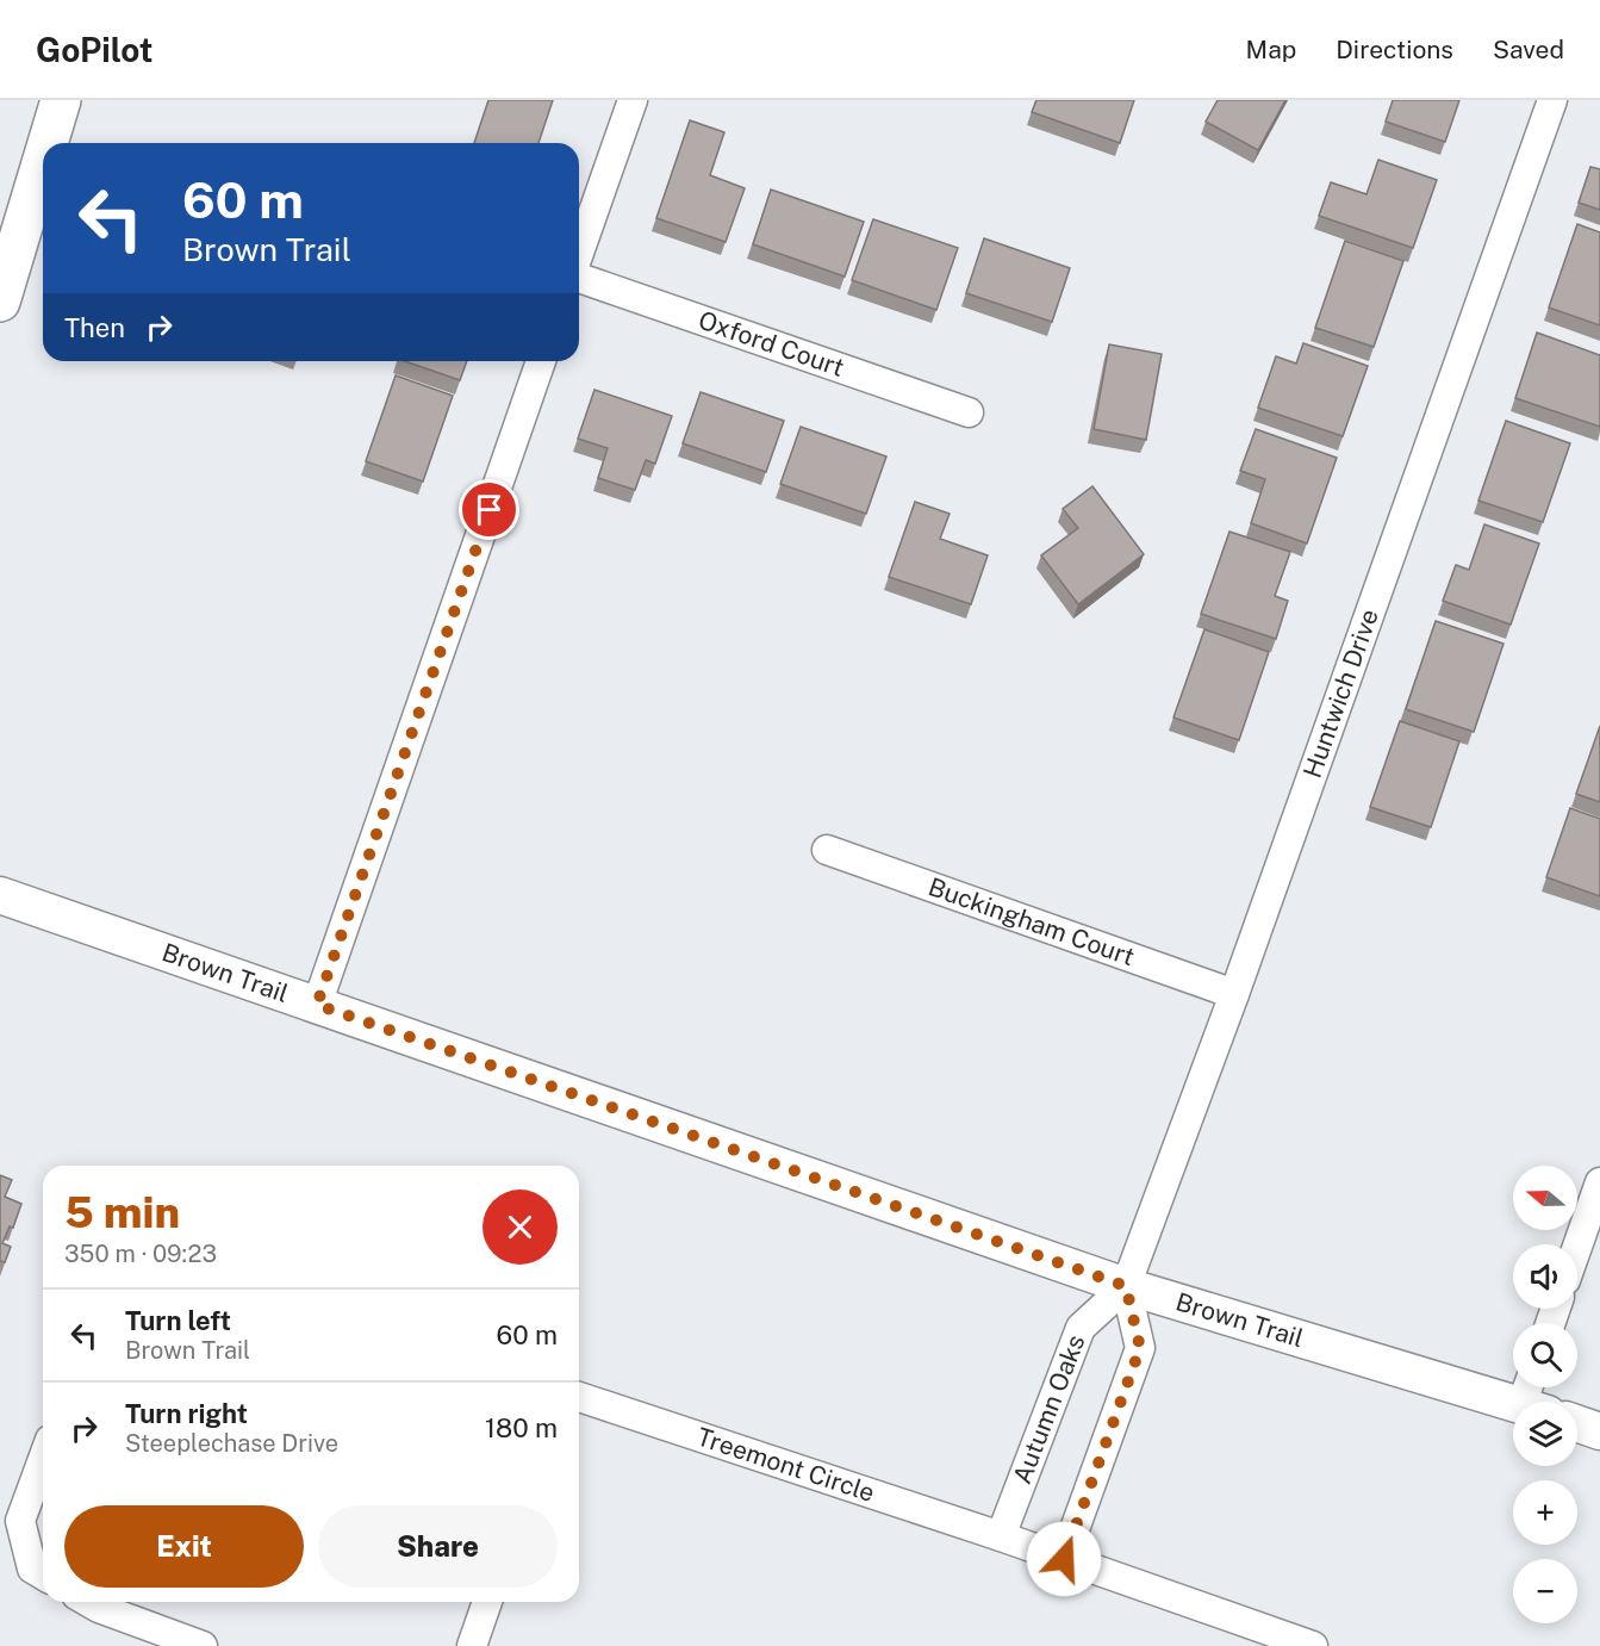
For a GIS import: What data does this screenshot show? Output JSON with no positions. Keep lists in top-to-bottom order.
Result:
{
  "streets": {
    "street": [
      "Oxford Court",
      "Huntwich Drive",
      "Buckingham Court",
      "Brown Trail",
      "Autumn Oaks",
      "Treemont Circle"
    ]
  },
  "crossings": [
    ["Huntwich Drive", "Buckingham Court"],
    ["Huntwich Drive", "Brown Trail"],
    ["Huntwich Drive", "Autumn Oaks"],
    ["Brown Trail", "Autumn Oaks"],
    ["Autumn Oaks", "Treemont Circle"]
  ],
  "north": "left",
  "page": {
    "header": "GoPilot",
    "nav": ["Map", "Directions", "Saved"],
    "turn": ["60 m", "Brown Trail"],
    "then": "Then",
    "map_buttons": ["+", "−"],
    "heading": ["5 min", "350 m · 09:23"],
    "list": [
      {
        "name": "Turn left",
        "note": "Brown Trail",
        "value": "60 m"
      },
      {
        "name": "Turn right",
        "note": "Steeplechase Drive",
        "value": "180 m"
      }
    ],
    "buttons": ["Exit", "Share"]
  }
}
